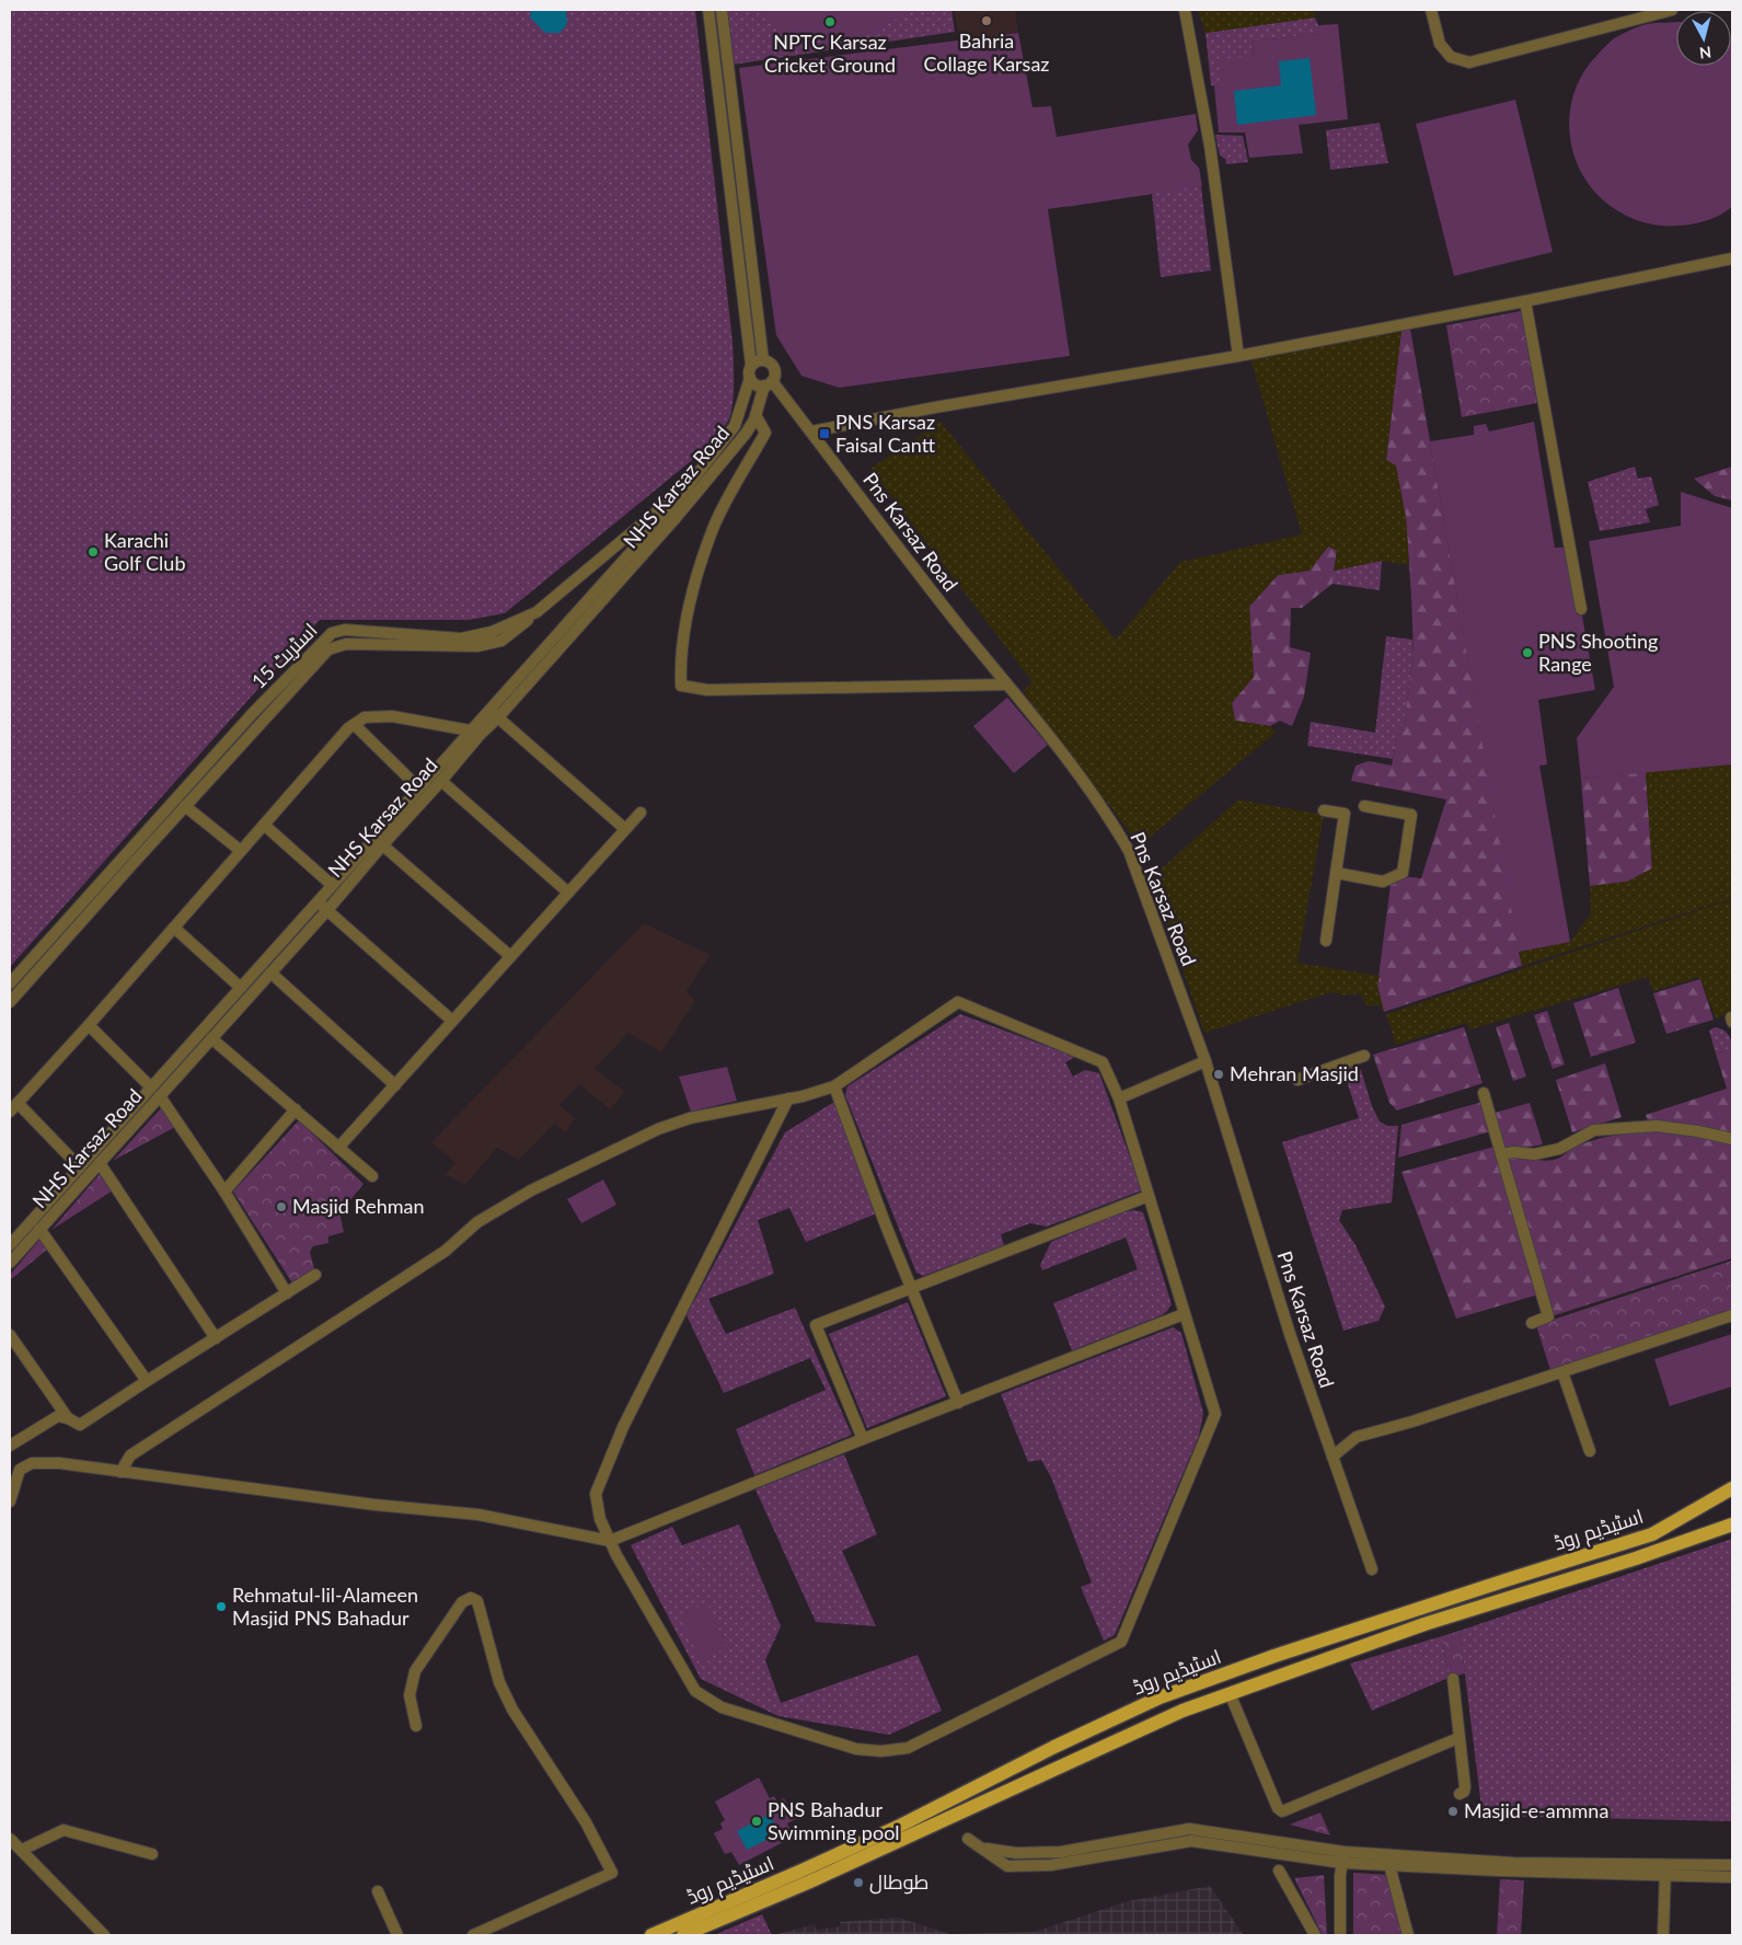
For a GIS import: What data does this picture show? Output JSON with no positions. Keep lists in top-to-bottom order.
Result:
{
  "streets": {
    "main road": ["اسٹیڈیم روڈ"],
    "street": ["NHS Karsaz Road", "Pns Karsaz Road", "اسٹریٹ 15"]
  },
  "crossings": [
    ["NHS Karsaz Road", "Pns Karsaz Road"],
    ["NHS Karsaz Road", "اسٹریٹ 15"]
  ],
  "places": {
    "other": [
      "Bahria Collage Karsaz",
      "NPTC Karsaz Cricket Ground",
      "Karachi Golf Club",
      "PNS Shooting Range",
      "Mehran Masjid",
      "Masjid Rehman",
      "Rehmatul-lil-Alameen Masjid PNS Bahadur",
      "Masjid-e-ammna",
      "PNS Bahadur Swimming pool",
      "طوطال"
    ],
    "transit": ["PNS Karsaz Faisal Cantt"]
  },
  "north": "bottom"
}
